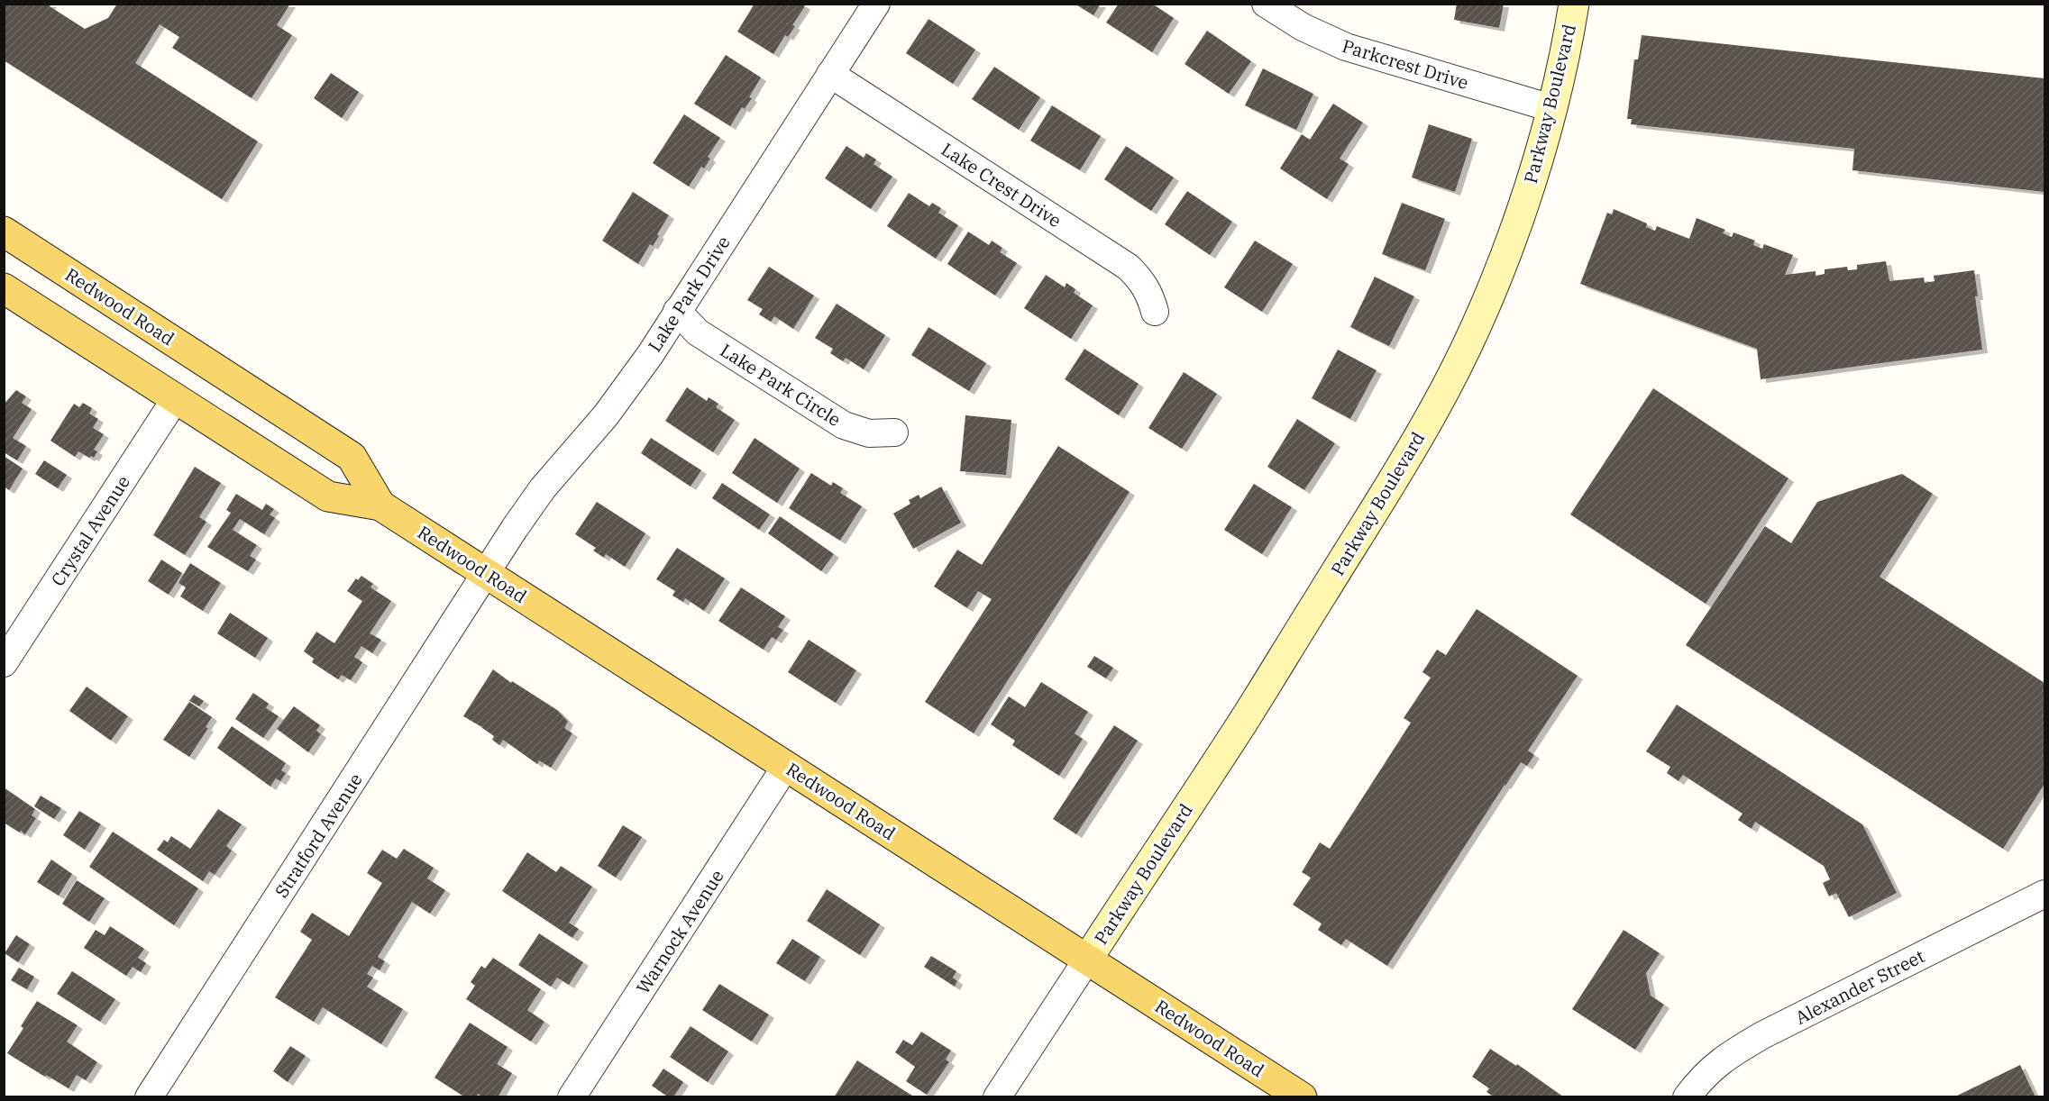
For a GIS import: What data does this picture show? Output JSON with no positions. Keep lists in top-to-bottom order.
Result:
{
  "streets": {
    "main road": ["Redwood Road"],
    "street": [
      "Parkcrest Drive",
      "Parkway Boulevard",
      "Lake Crest Drive",
      "Lake Park Drive",
      "Lake Park Circle",
      "Crystal Avenue",
      "Stratford Avenue",
      "Warnock Avenue",
      "Alexander Street"
    ]
  },
  "crossings": [
    ["Parkcrest Drive", "Parkway Boulevard"],
    ["Parkway Boulevard", "Redwood Road"],
    ["Lake Crest Drive", "Lake Park Drive"],
    ["Lake Park Drive", "Redwood Road"],
    ["Lake Park Drive", "Lake Park Circle"],
    ["Lake Park Drive", "Stratford Avenue"],
    ["Redwood Road", "Crystal Avenue"],
    ["Redwood Road", "Stratford Avenue"],
    ["Redwood Road", "Warnock Avenue"]
  ]
}
